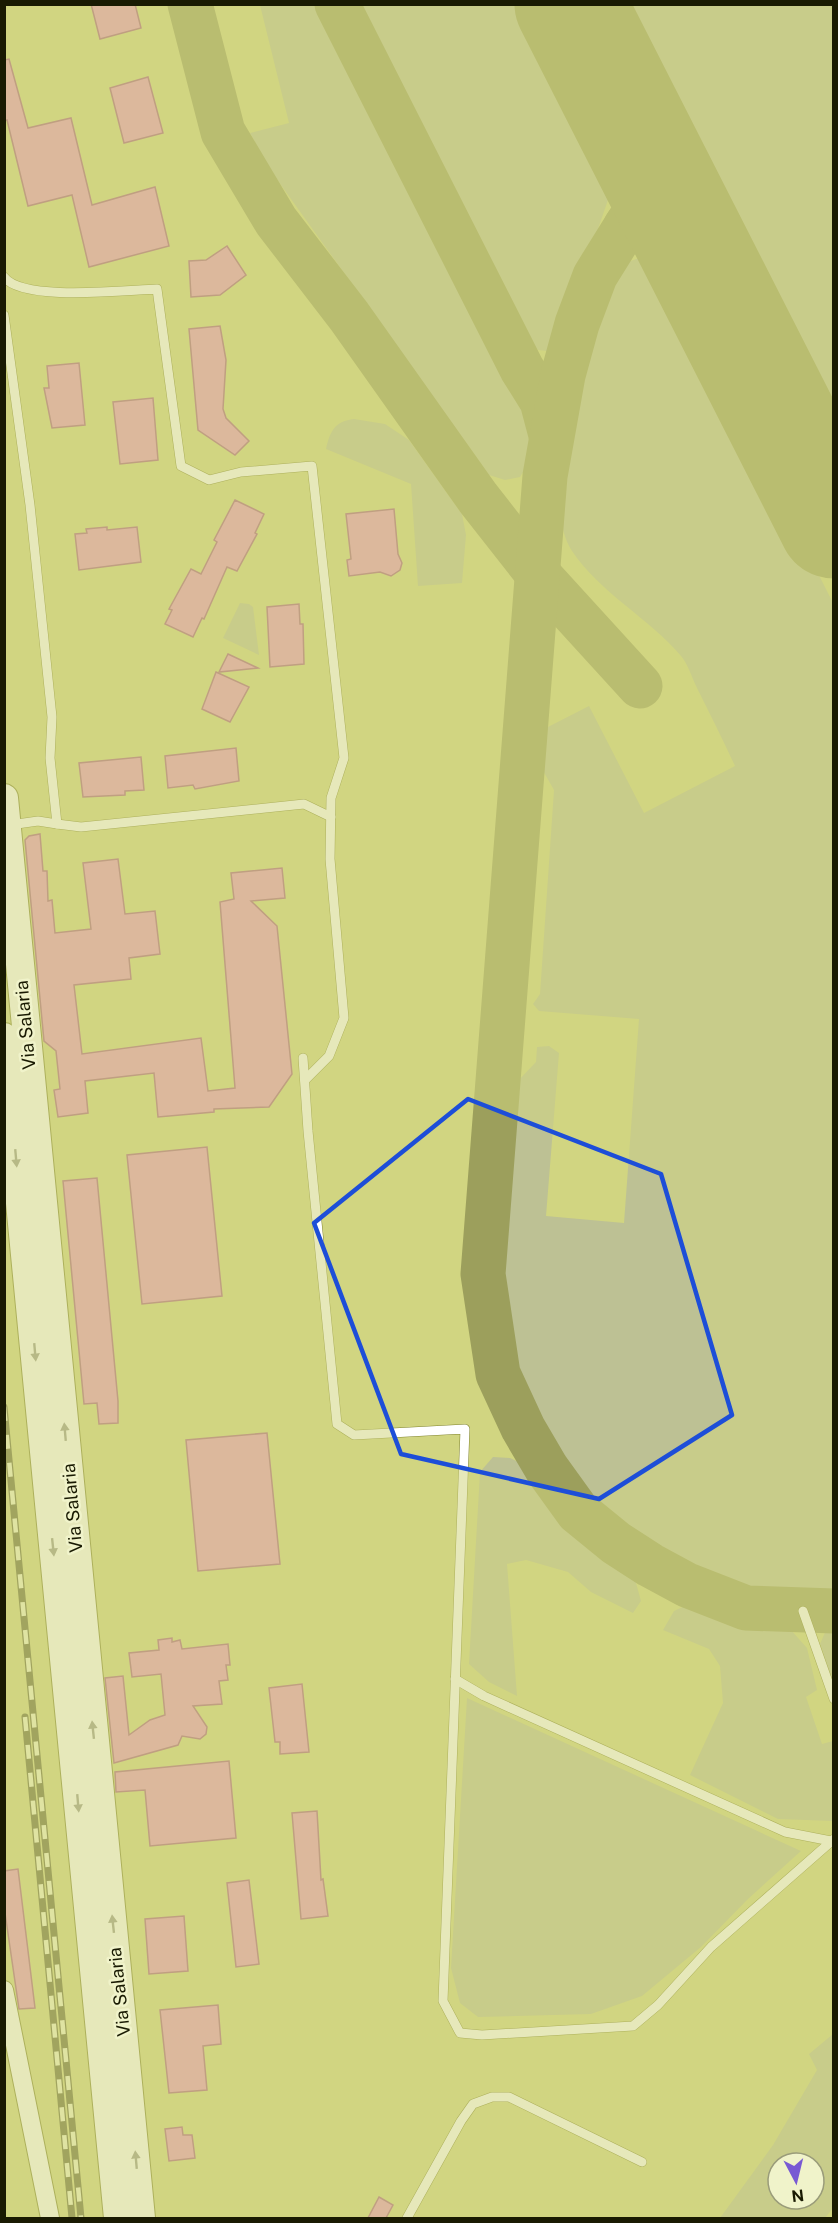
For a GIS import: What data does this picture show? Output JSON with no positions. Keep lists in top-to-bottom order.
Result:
{
  "streets": {
    "main road": ["Via Salaria"]
  },
  "north": "bottom"
}
